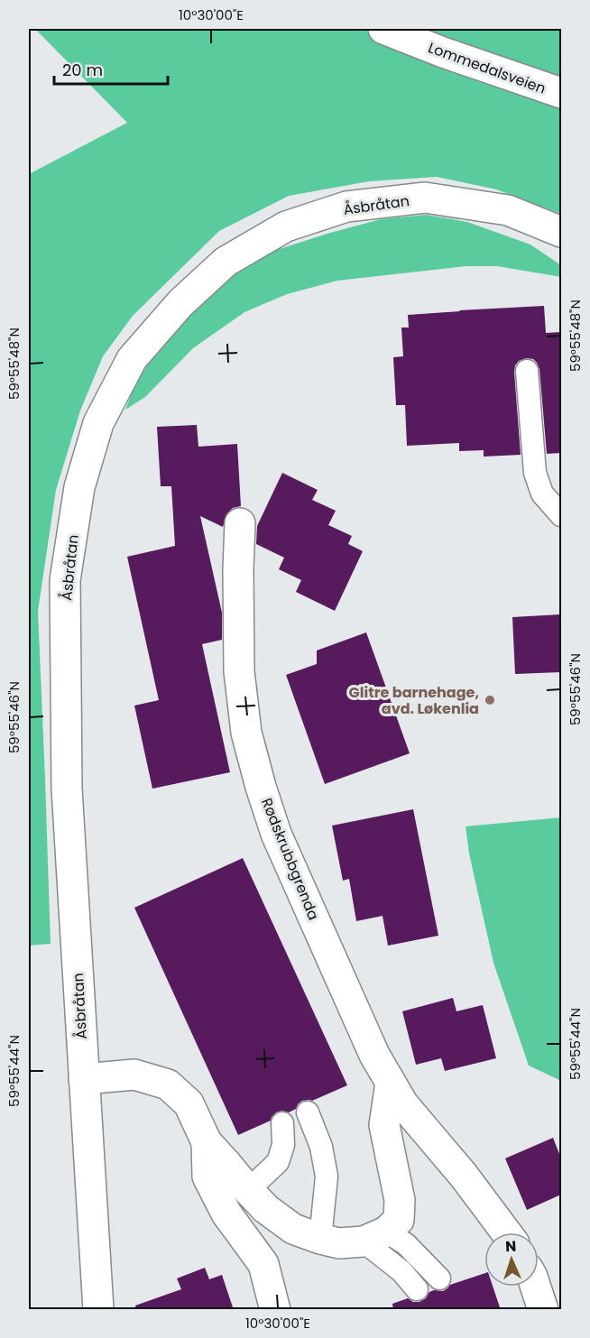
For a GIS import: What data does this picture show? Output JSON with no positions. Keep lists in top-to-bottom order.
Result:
{
  "streets": {
    "street": ["Lommedalsveien", "Åsbråtan", "Rødskrubbgrenda"]
  },
  "places": ["Glitre barnehage, avd. Løkenlia"],
  "scale_bar": "20 m",
  "north": "top",
  "coordinates": [
    "10°30'00\"E",
    "59°55'48\"N",
    "59°55'46\"N",
    "59°55'44\"N"
  ]
}
